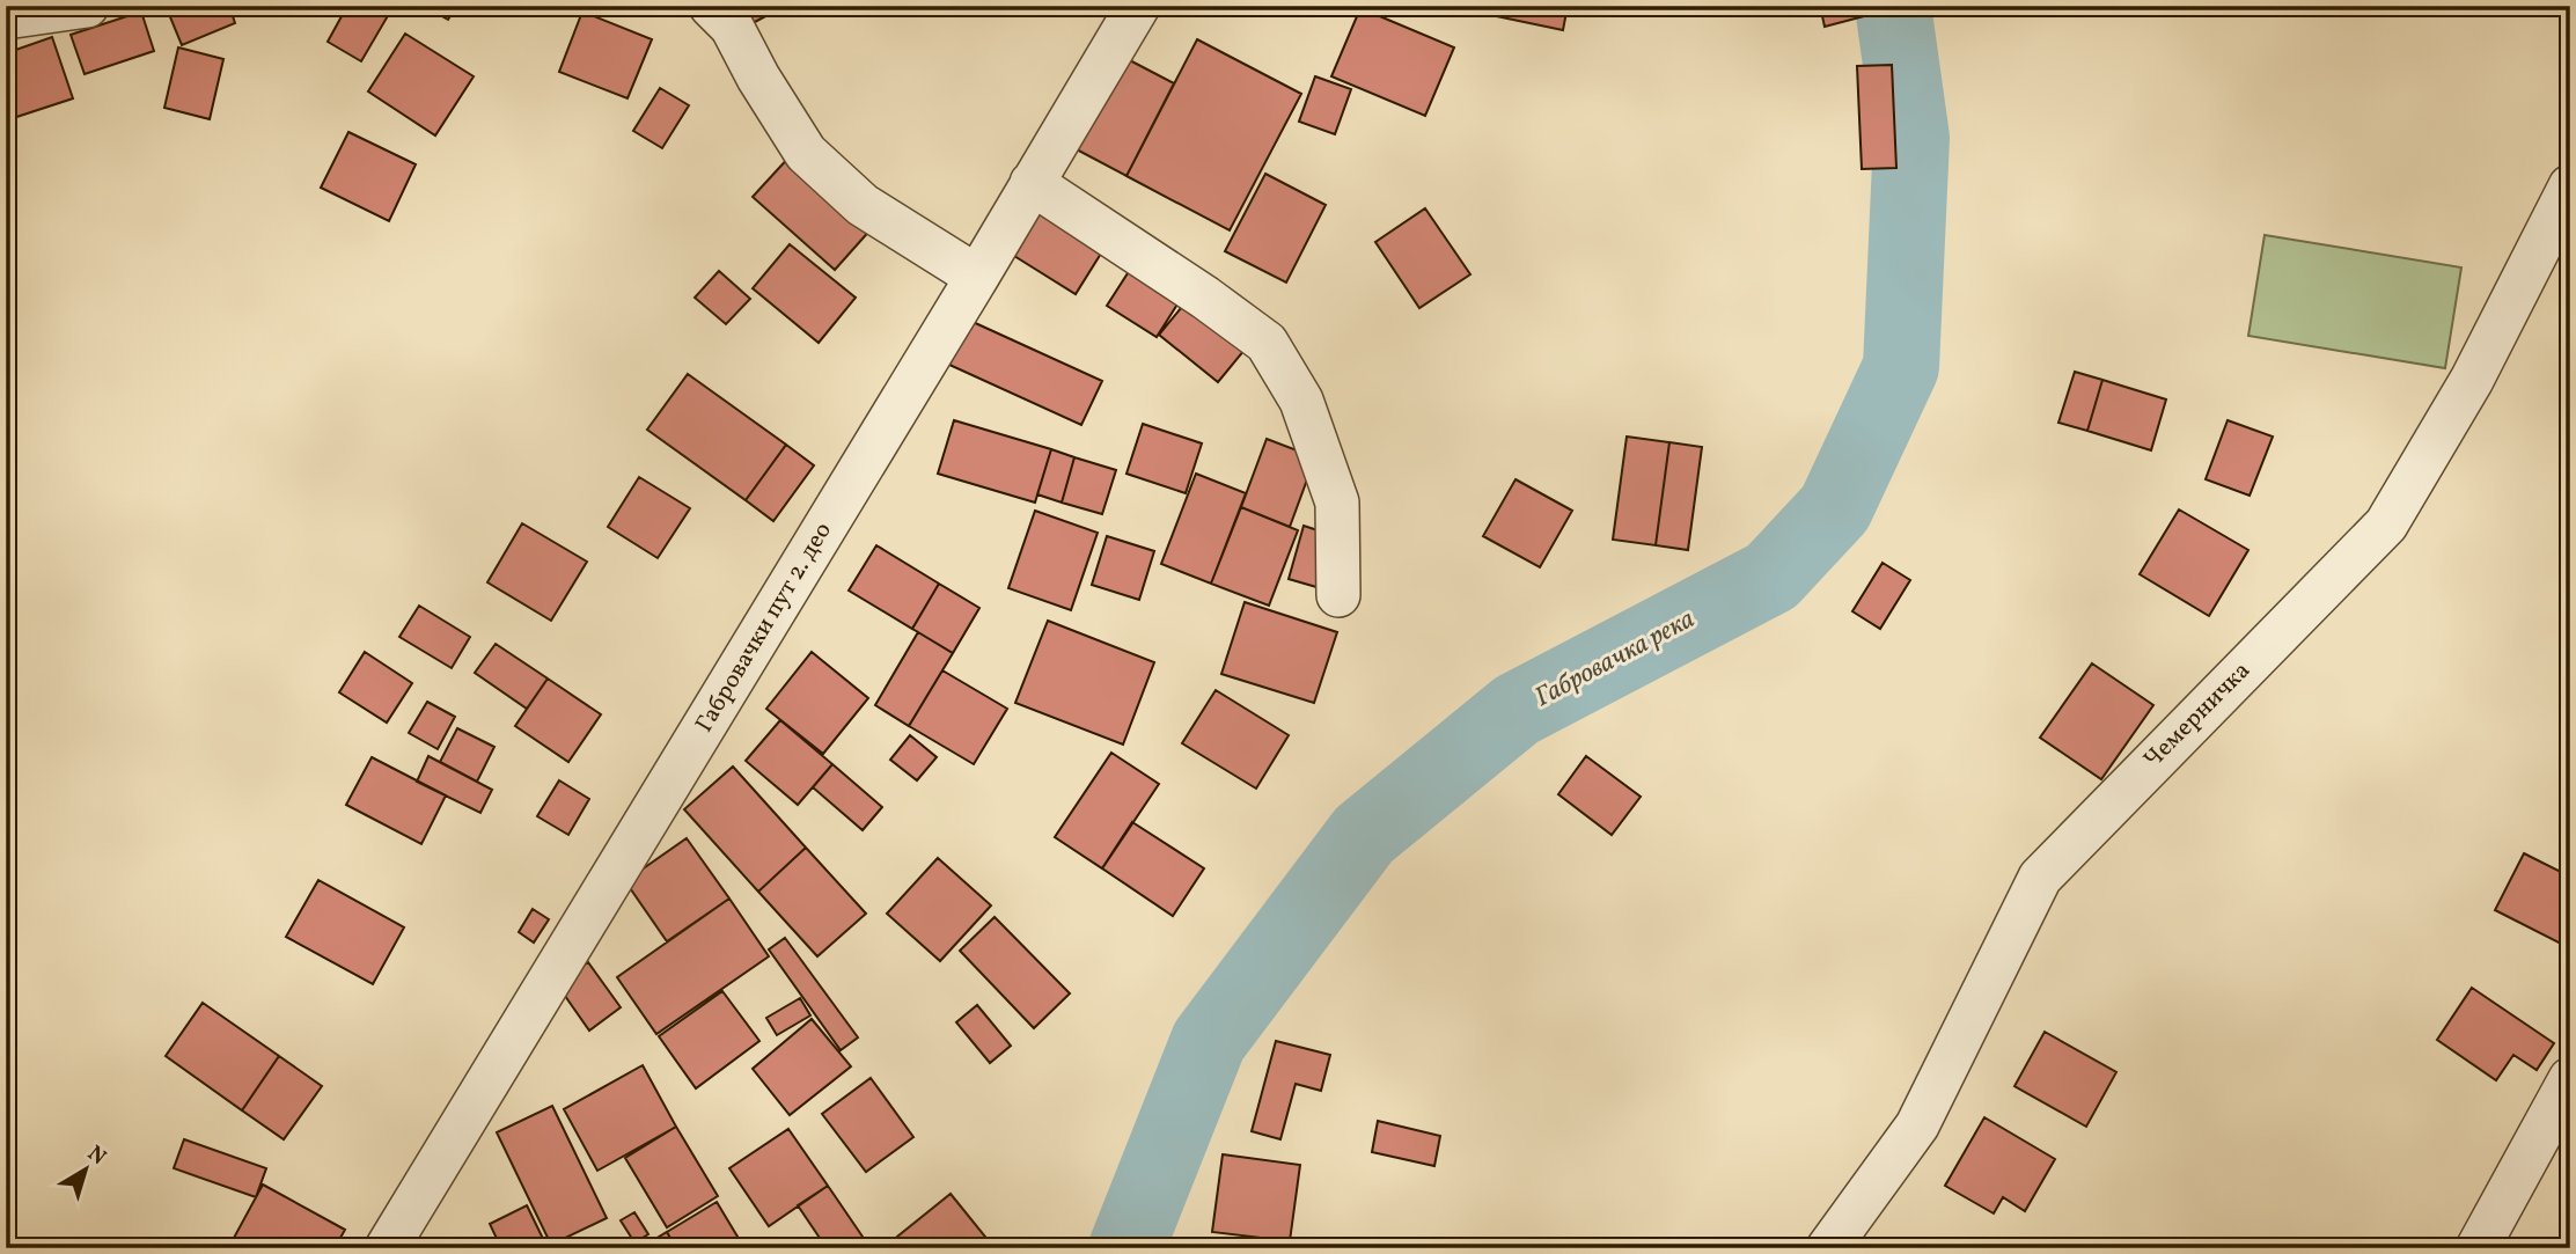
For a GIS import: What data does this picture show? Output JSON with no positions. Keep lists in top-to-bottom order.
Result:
{
  "streets": {
    "street": ["Габровачки пут 2. део", "Чемерничка"]
  },
  "water": ["Габровачка река"],
  "north": "top right"
}
